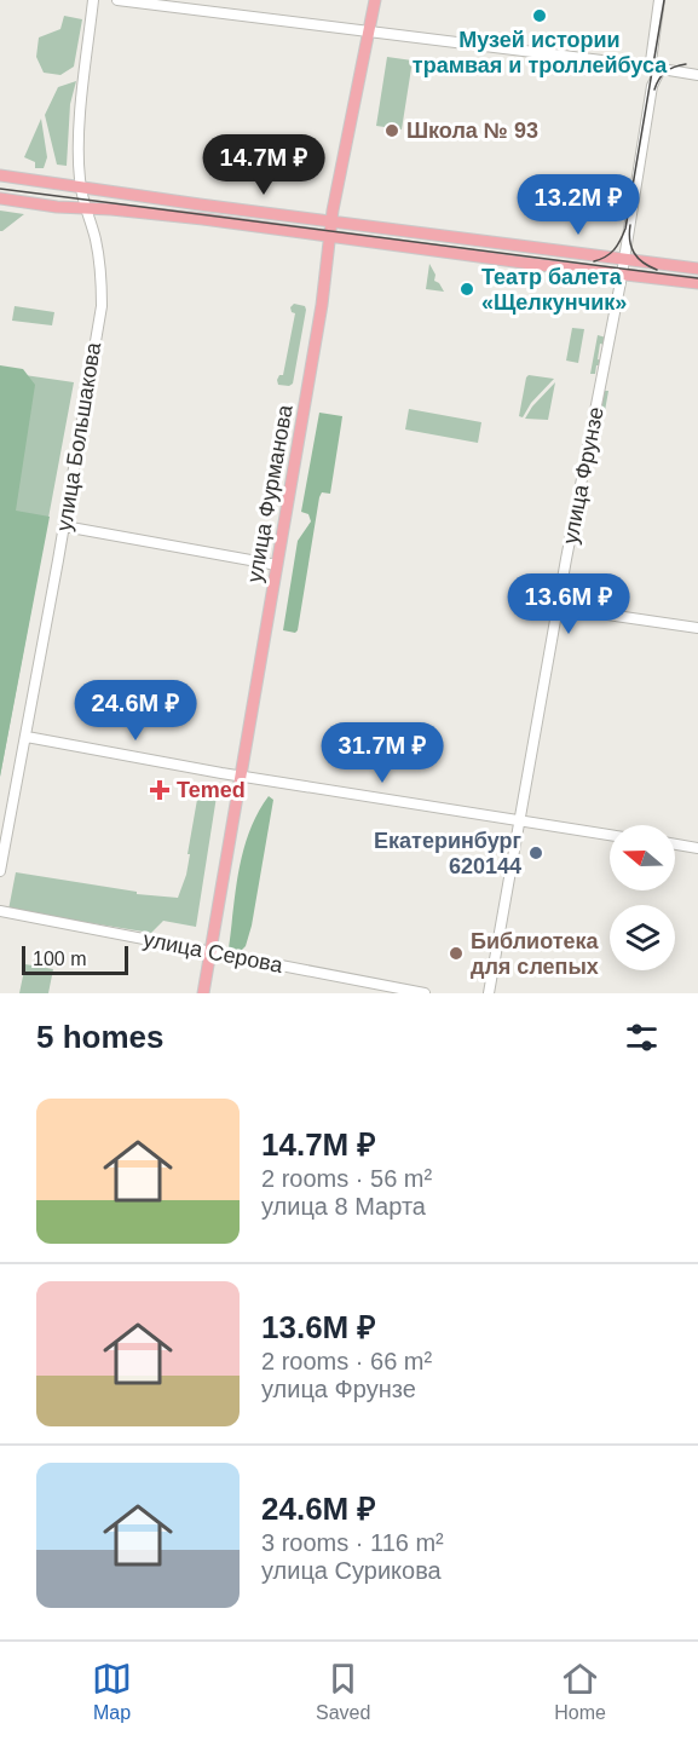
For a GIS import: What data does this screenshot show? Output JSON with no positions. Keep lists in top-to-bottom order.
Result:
{
  "streets": {
    "main road": ["улица Фурманова"],
    "street": ["улица Большакова", "улица Фрунзе", "улица Серова"]
  },
  "crossings": [
    ["улица Фурманова", "улица Серова"]
  ],
  "places": {
    "other": [
      "Музей истории трамвая и троллейбуса",
      "Школа № 93",
      "Театр балета «Щелкунчик»",
      "Екатеринбург 620144",
      "Библиотека для слепых"
    ],
    "health": ["Temed"]
  },
  "scale_bar": "100 m",
  "north": "left",
  "page": {
    "price": [
      "14.7M ₽",
      "13.2M ₽",
      "13.6M ₽",
      "24.6M ₽",
      "31.7M ₽"
    ],
    "scale": "100 m",
    "heading": "5 homes",
    "list": [
      {
        "name": "14.7M ₽",
        "note": "2 rooms · 56 m² · улица 8 Марта"
      },
      {
        "name": "13.6M ₽",
        "note": "2 rooms · 66 m² · улица Фрунзе"
      },
      {
        "name": "24.6M ₽",
        "note": "3 rooms · 116 m² · улица Сурикова"
      }
    ],
    "tabs": ["Map", "Saved", "Home"]
  }
}
